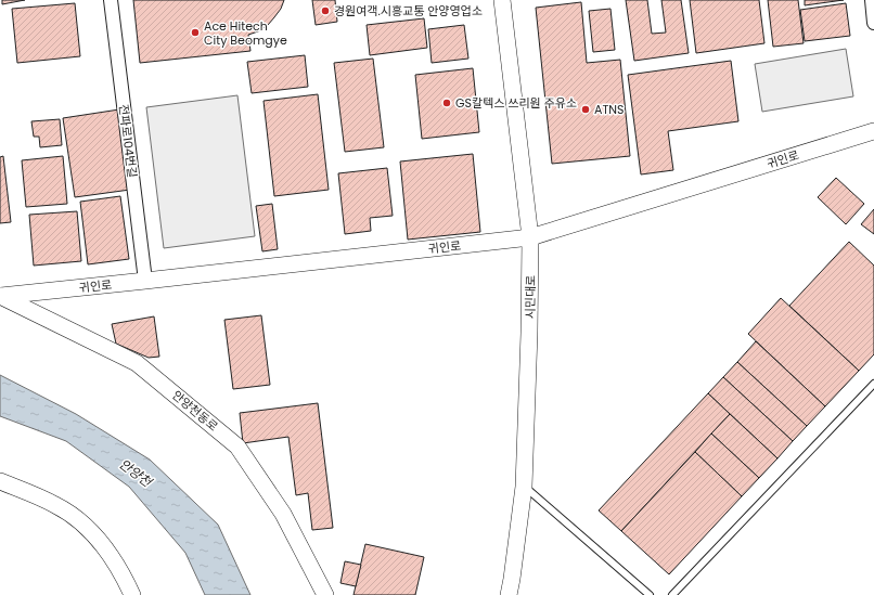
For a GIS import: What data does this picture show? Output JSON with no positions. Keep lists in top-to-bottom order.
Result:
{
  "streets": {
    "street": [
      "전파로104번길",
      "귀인로",
      "시민대로",
      "안양천동로"
    ]
  },
  "crossings": [
    ["전파로104번길", "귀인로"],
    ["귀인로", "시민대로"],
    ["귀인로", "안양천동로"]
  ],
  "water": ["안양천"],
  "places": [
    "경원여객.시흥교통 안양영업소",
    "Ace Hitech City Beomgye",
    "GS칼텍스 쓰리원 주유소",
    "ATNS"
  ]
}
